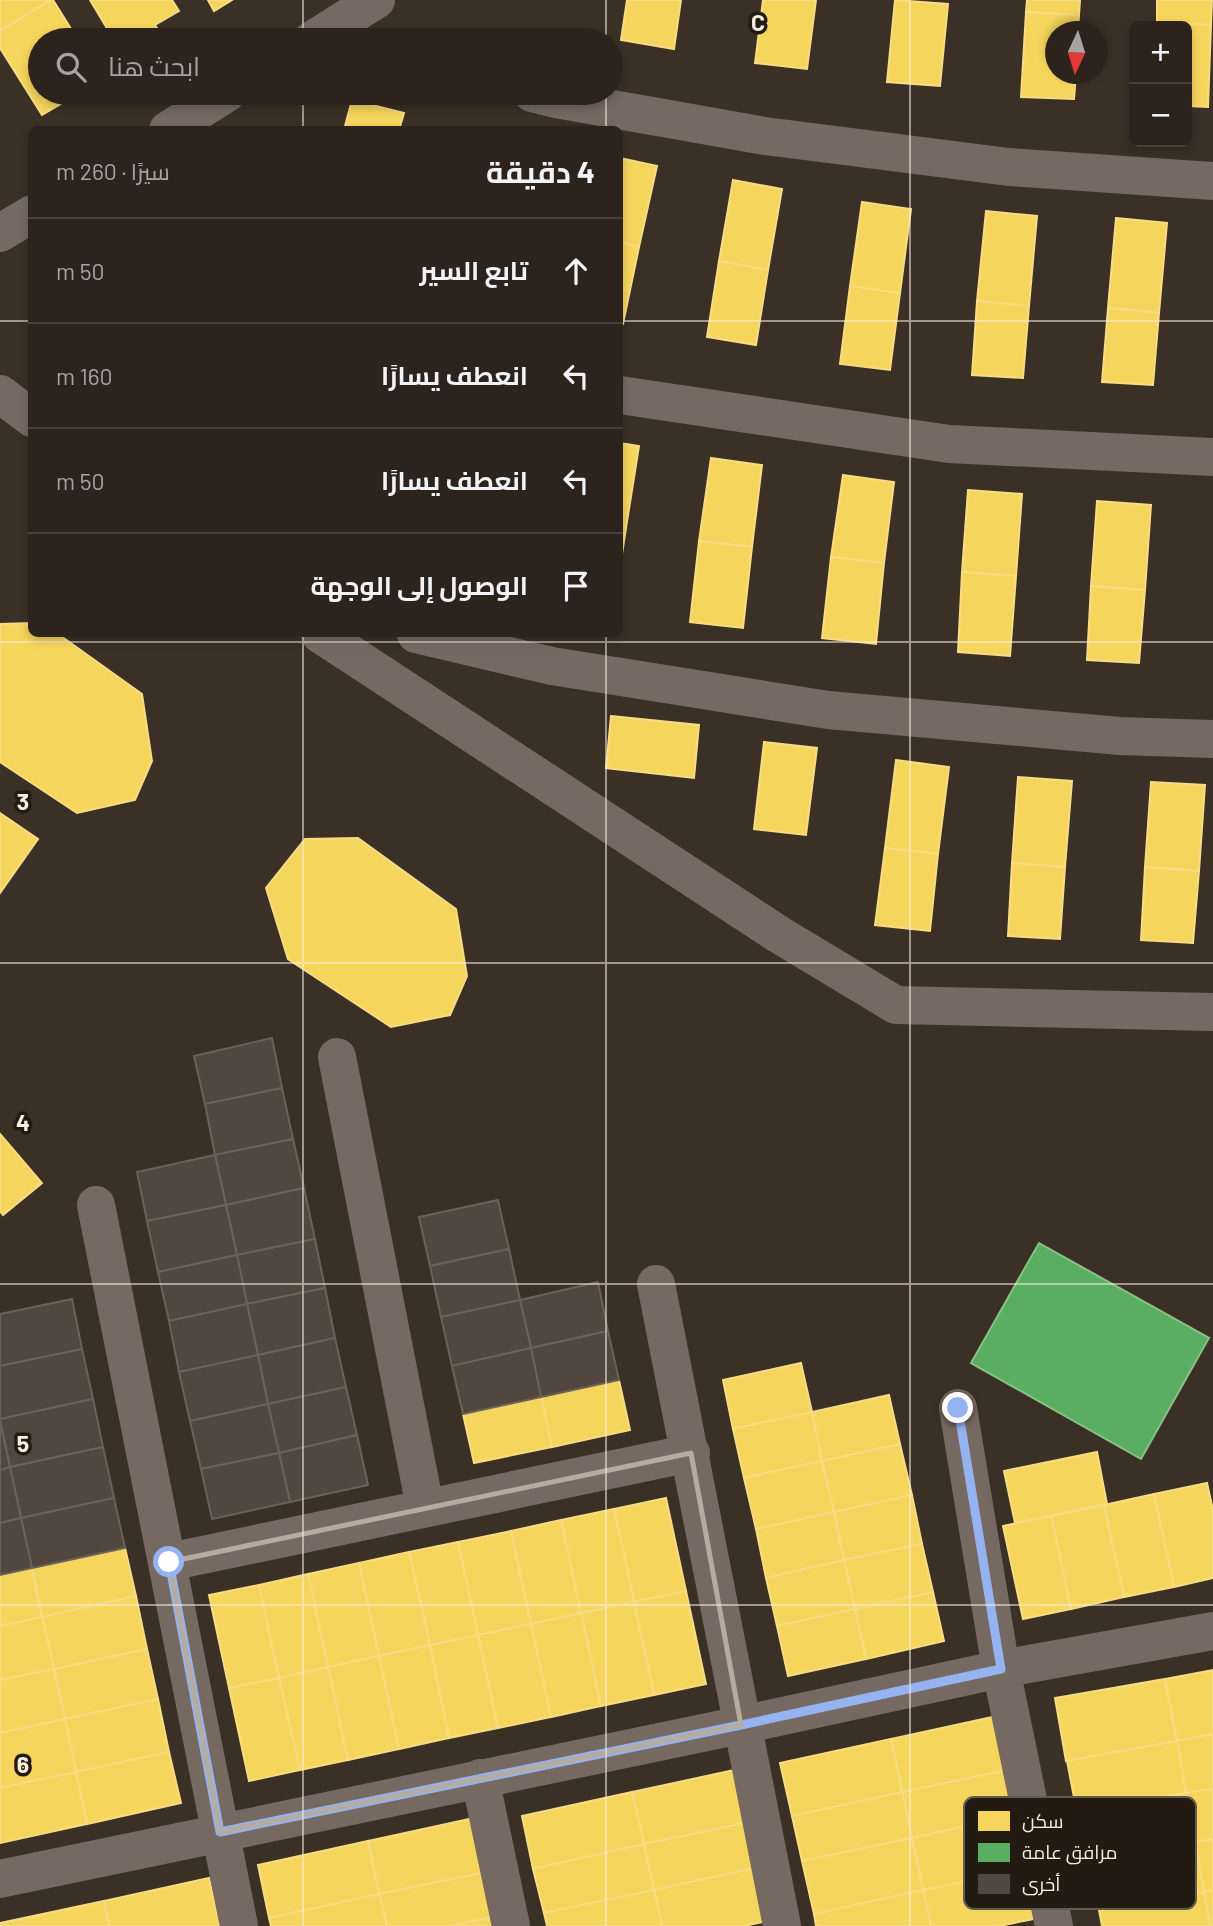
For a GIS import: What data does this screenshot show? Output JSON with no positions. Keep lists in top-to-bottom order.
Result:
{
  "legend": ["سكن", "مرافق عامة", "أخرى"],
  "north": "bottom",
  "page": {
    "map_buttons": ["+", "−"],
    "search": "ابحث هنا",
    "heading": ["4 دقيقة", "سيرًا · 260 m"],
    "list": [
      ["تابع السير", "50 m"],
      ["انعطف يسارًا", "160 m"],
      ["انعطف يسارًا", "50 m"],
      "الوصول إلى الوجهة"
    ]
  },
  "grid": {
    "columns": ["C"],
    "rows": [
      "3",
      "4",
      "5",
      "6"
    ]
  }
}
